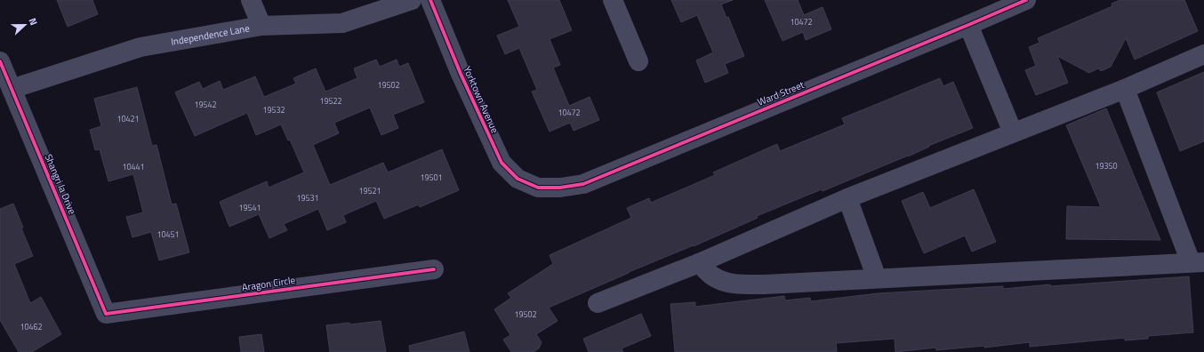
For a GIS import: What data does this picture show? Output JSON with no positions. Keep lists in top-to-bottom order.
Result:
{
  "streets": {
    "street": [
      "Independence Lane",
      "Ward Street",
      "Yorktown Avenue",
      "Shangri la Drive",
      "Aragon Circle"
    ]
  },
  "crossings": [
    ["Independence Lane", "Shangri la Drive"],
    ["Ward Street", "Yorktown Avenue"],
    ["Shangri la Drive", "Aragon Circle"]
  ],
  "house_numbers": [
    "10472",
    "19502",
    "19522",
    "19542",
    "19532",
    "10472",
    "10421",
    "19350",
    "10441",
    "19501",
    "19521",
    "19531",
    "19541",
    "10451",
    "19502",
    "10462"
  ],
  "north": "right"
}
